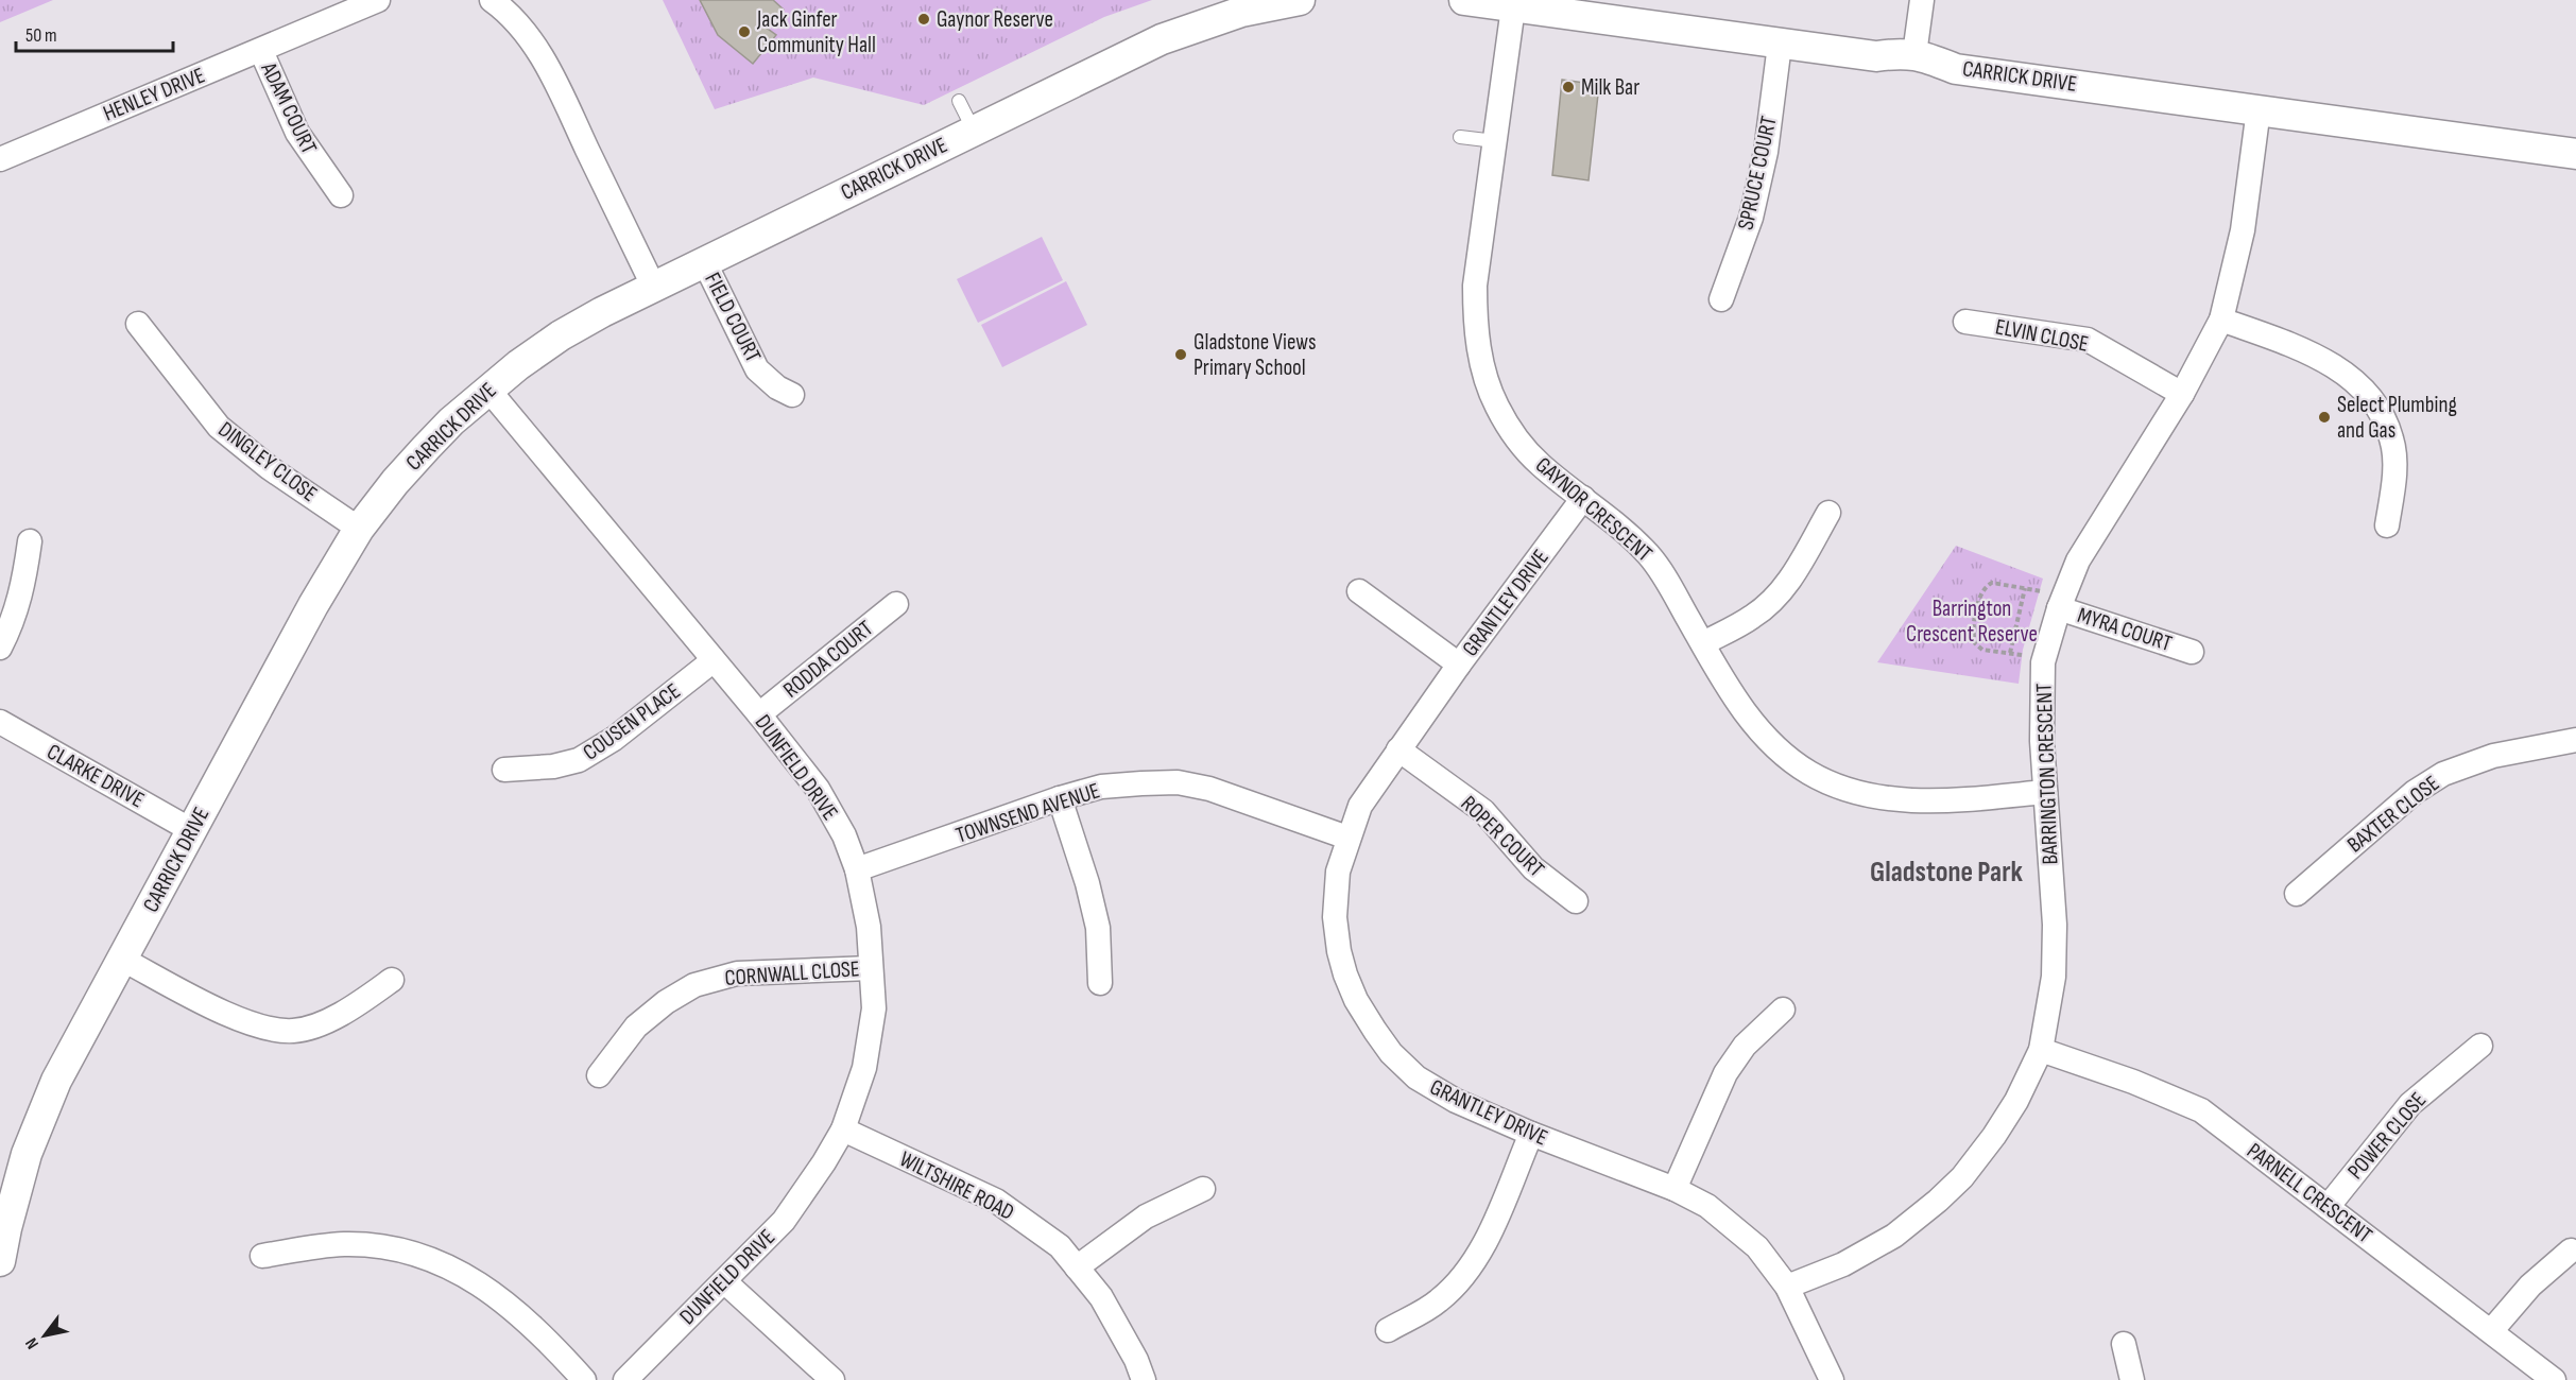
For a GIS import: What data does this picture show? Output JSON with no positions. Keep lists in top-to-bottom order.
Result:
{
  "streets": {
    "street": [
      "CARRICK DRIVE",
      "HENLEY DRIVE",
      "ADAM COURT",
      "SPRUCE COURT",
      "FIELD COURT",
      "ELVIN CLOSE",
      "DINGLEY CLOSE",
      "GAYNOR CRESCENT",
      "GRANTLEY DRIVE",
      "MYRA COURT",
      "RODDA COURT",
      "COUSEN PLACE",
      "DUNFIELD DRIVE",
      "BARRINGTON CRESCENT",
      "CLARKE DRIVE",
      "TOWNSEND AVENUE",
      "BAXTER CLOSE",
      "ROPER COURT",
      "CORNWALL CLOSE",
      "POWER CLOSE",
      "WILTSHIRE ROAD",
      "PARNELL CRESCENT"
    ]
  },
  "crossings": [
    ["CARRICK DRIVE", "SPRUCE COURT"],
    ["CARRICK DRIVE", "FIELD COURT"],
    ["CARRICK DRIVE", "DINGLEY CLOSE"],
    ["CARRICK DRIVE", "GAYNOR CRESCENT"],
    ["CARRICK DRIVE", "DUNFIELD DRIVE"],
    ["CARRICK DRIVE", "BARRINGTON CRESCENT"],
    ["CARRICK DRIVE", "CLARKE DRIVE"],
    ["HENLEY DRIVE", "ADAM COURT"],
    ["ELVIN CLOSE", "BARRINGTON CRESCENT"],
    ["GAYNOR CRESCENT", "GRANTLEY DRIVE"],
    ["GAYNOR CRESCENT", "BARRINGTON CRESCENT"],
    ["GRANTLEY DRIVE", "BARRINGTON CRESCENT"],
    ["GRANTLEY DRIVE", "TOWNSEND AVENUE"],
    ["GRANTLEY DRIVE", "ROPER COURT"],
    ["MYRA COURT", "BARRINGTON CRESCENT"],
    ["RODDA COURT", "DUNFIELD DRIVE"],
    ["COUSEN PLACE", "DUNFIELD DRIVE"],
    ["DUNFIELD DRIVE", "TOWNSEND AVENUE"],
    ["DUNFIELD DRIVE", "CORNWALL CLOSE"],
    ["DUNFIELD DRIVE", "WILTSHIRE ROAD"],
    ["BARRINGTON CRESCENT", "PARNELL CRESCENT"],
    ["POWER CLOSE", "PARNELL CRESCENT"]
  ],
  "districts": ["Gladstone Park"],
  "parks": ["Barrington Crescent Reserve"],
  "places": [
    "Gaynor Reserve",
    "Jack Ginfer Community Hall",
    "Milk Bar",
    "Gladstone Views Primary School",
    "Select Plumbing and Gas"
  ],
  "scale_bar": "50 m",
  "north": "bottom left"
}
